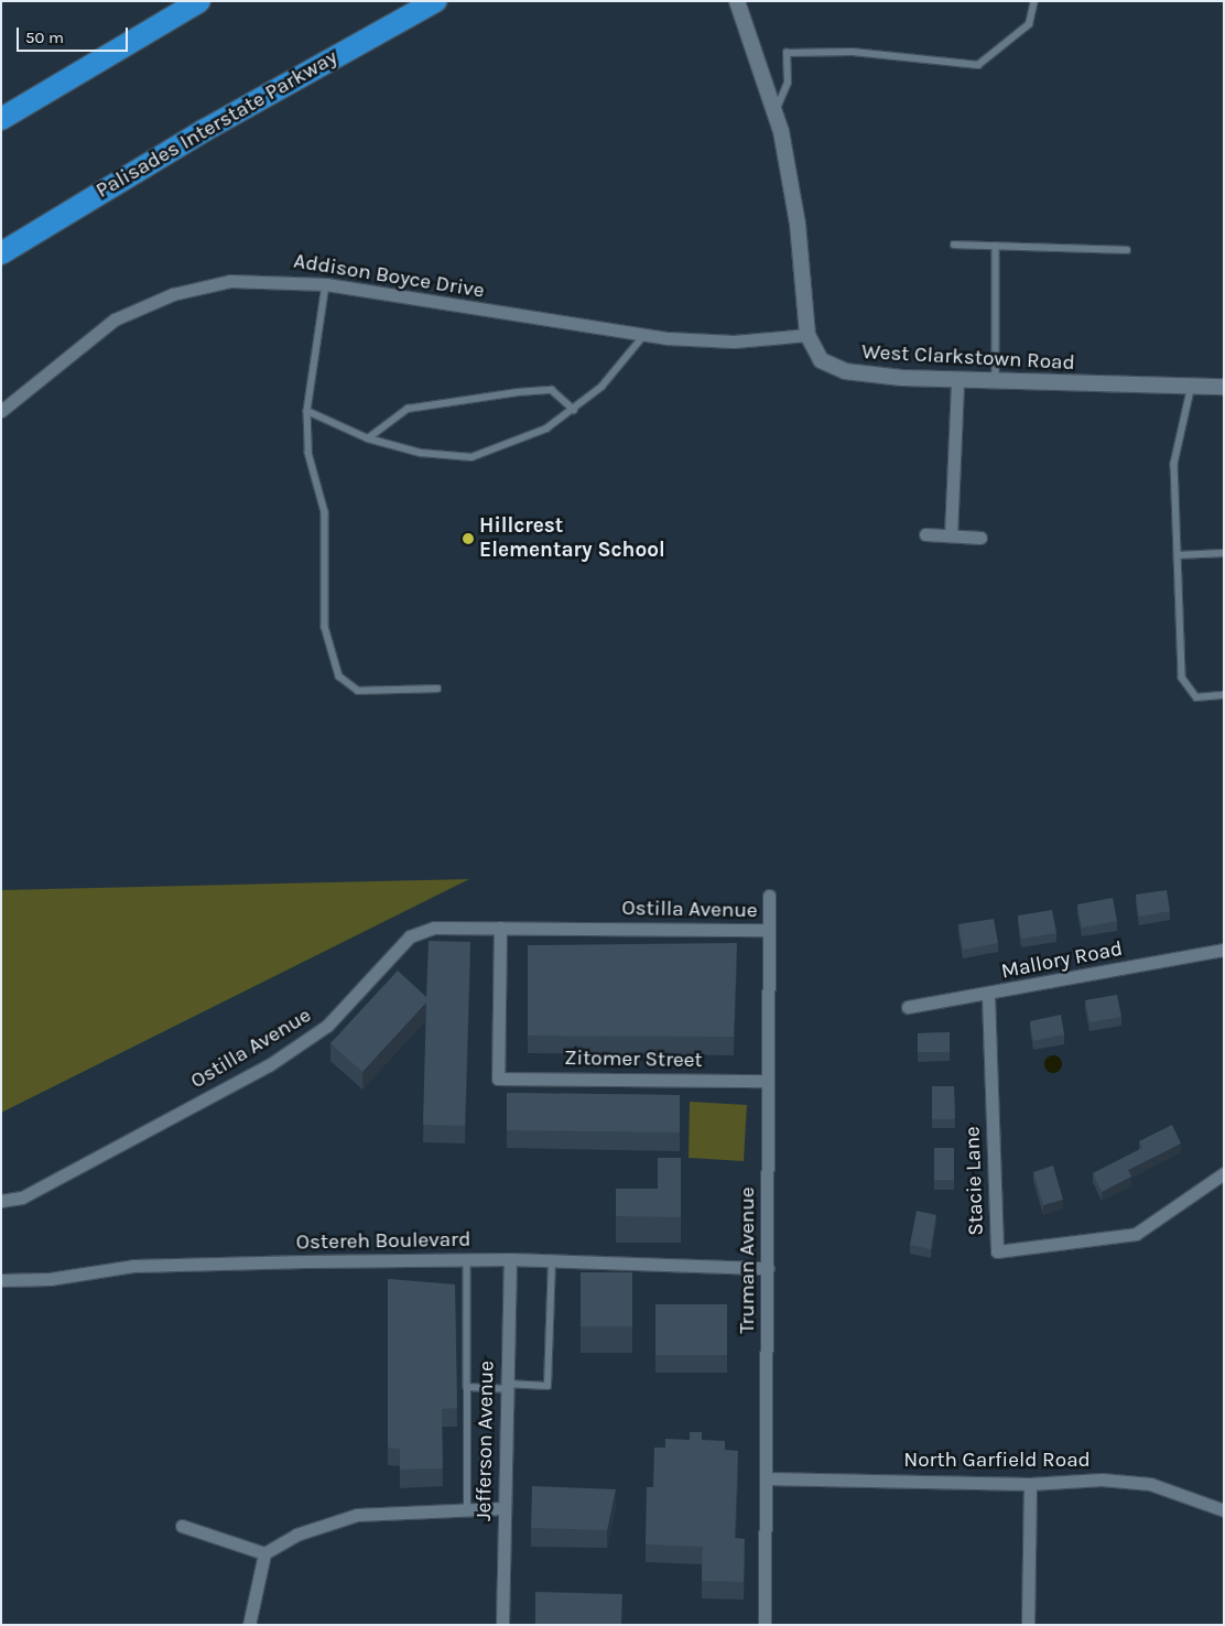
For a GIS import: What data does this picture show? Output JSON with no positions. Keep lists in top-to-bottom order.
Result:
{
  "streets": {
    "highway": ["Palisades Interstate Parkway"],
    "street": [
      "Addison Boyce Drive",
      "West Clarkstown Road",
      "Ostilla Avenue",
      "Mallory Road",
      "Zitomer Street",
      "Stacie Lane",
      "Ostereh Boulevard",
      "Truman Avenue",
      "Jefferson Avenue",
      "North Garfield Road"
    ]
  },
  "crossings": [
    ["Addison Boyce Drive", "West Clarkstown Road"],
    ["Ostilla Avenue", "Zitomer Street"],
    ["Ostilla Avenue", "Truman Avenue"],
    ["Mallory Road", "Stacie Lane"],
    ["Zitomer Street", "Truman Avenue"],
    ["Ostereh Boulevard", "Truman Avenue"],
    ["Ostereh Boulevard", "Jefferson Avenue"],
    ["Truman Avenue", "North Garfield Road"]
  ],
  "places": ["Hillcrest Elementary School"],
  "scale_bar": "50 m"
}
